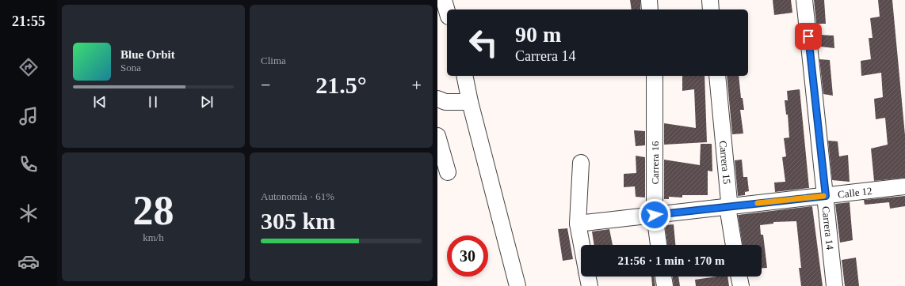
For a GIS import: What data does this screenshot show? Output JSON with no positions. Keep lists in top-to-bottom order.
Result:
{
  "streets": {
    "street": [
      "Carrera 16",
      "Carrera 15",
      "Calle 12",
      "Carrera 14"
    ]
  },
  "crossings": [
    ["Carrera 16", "Calle 12"],
    ["Carrera 15", "Calle 12"],
    ["Calle 12", "Carrera 14"]
  ],
  "page": {
    "tabs": "21:55",
    "tile": [
      "Clima",
      ["28", "km/h"],
      ["Autonomía · 61%", "305 km"]
    ],
    "turn": ["90 m", "Carrera 14"],
    "song": ["Blue Orbit", "Sona"],
    "heat": ["−", "21.5°", "+"],
    "limit": "30",
    "trip": "21:56 · 1 min · 170 m"
  }
}
